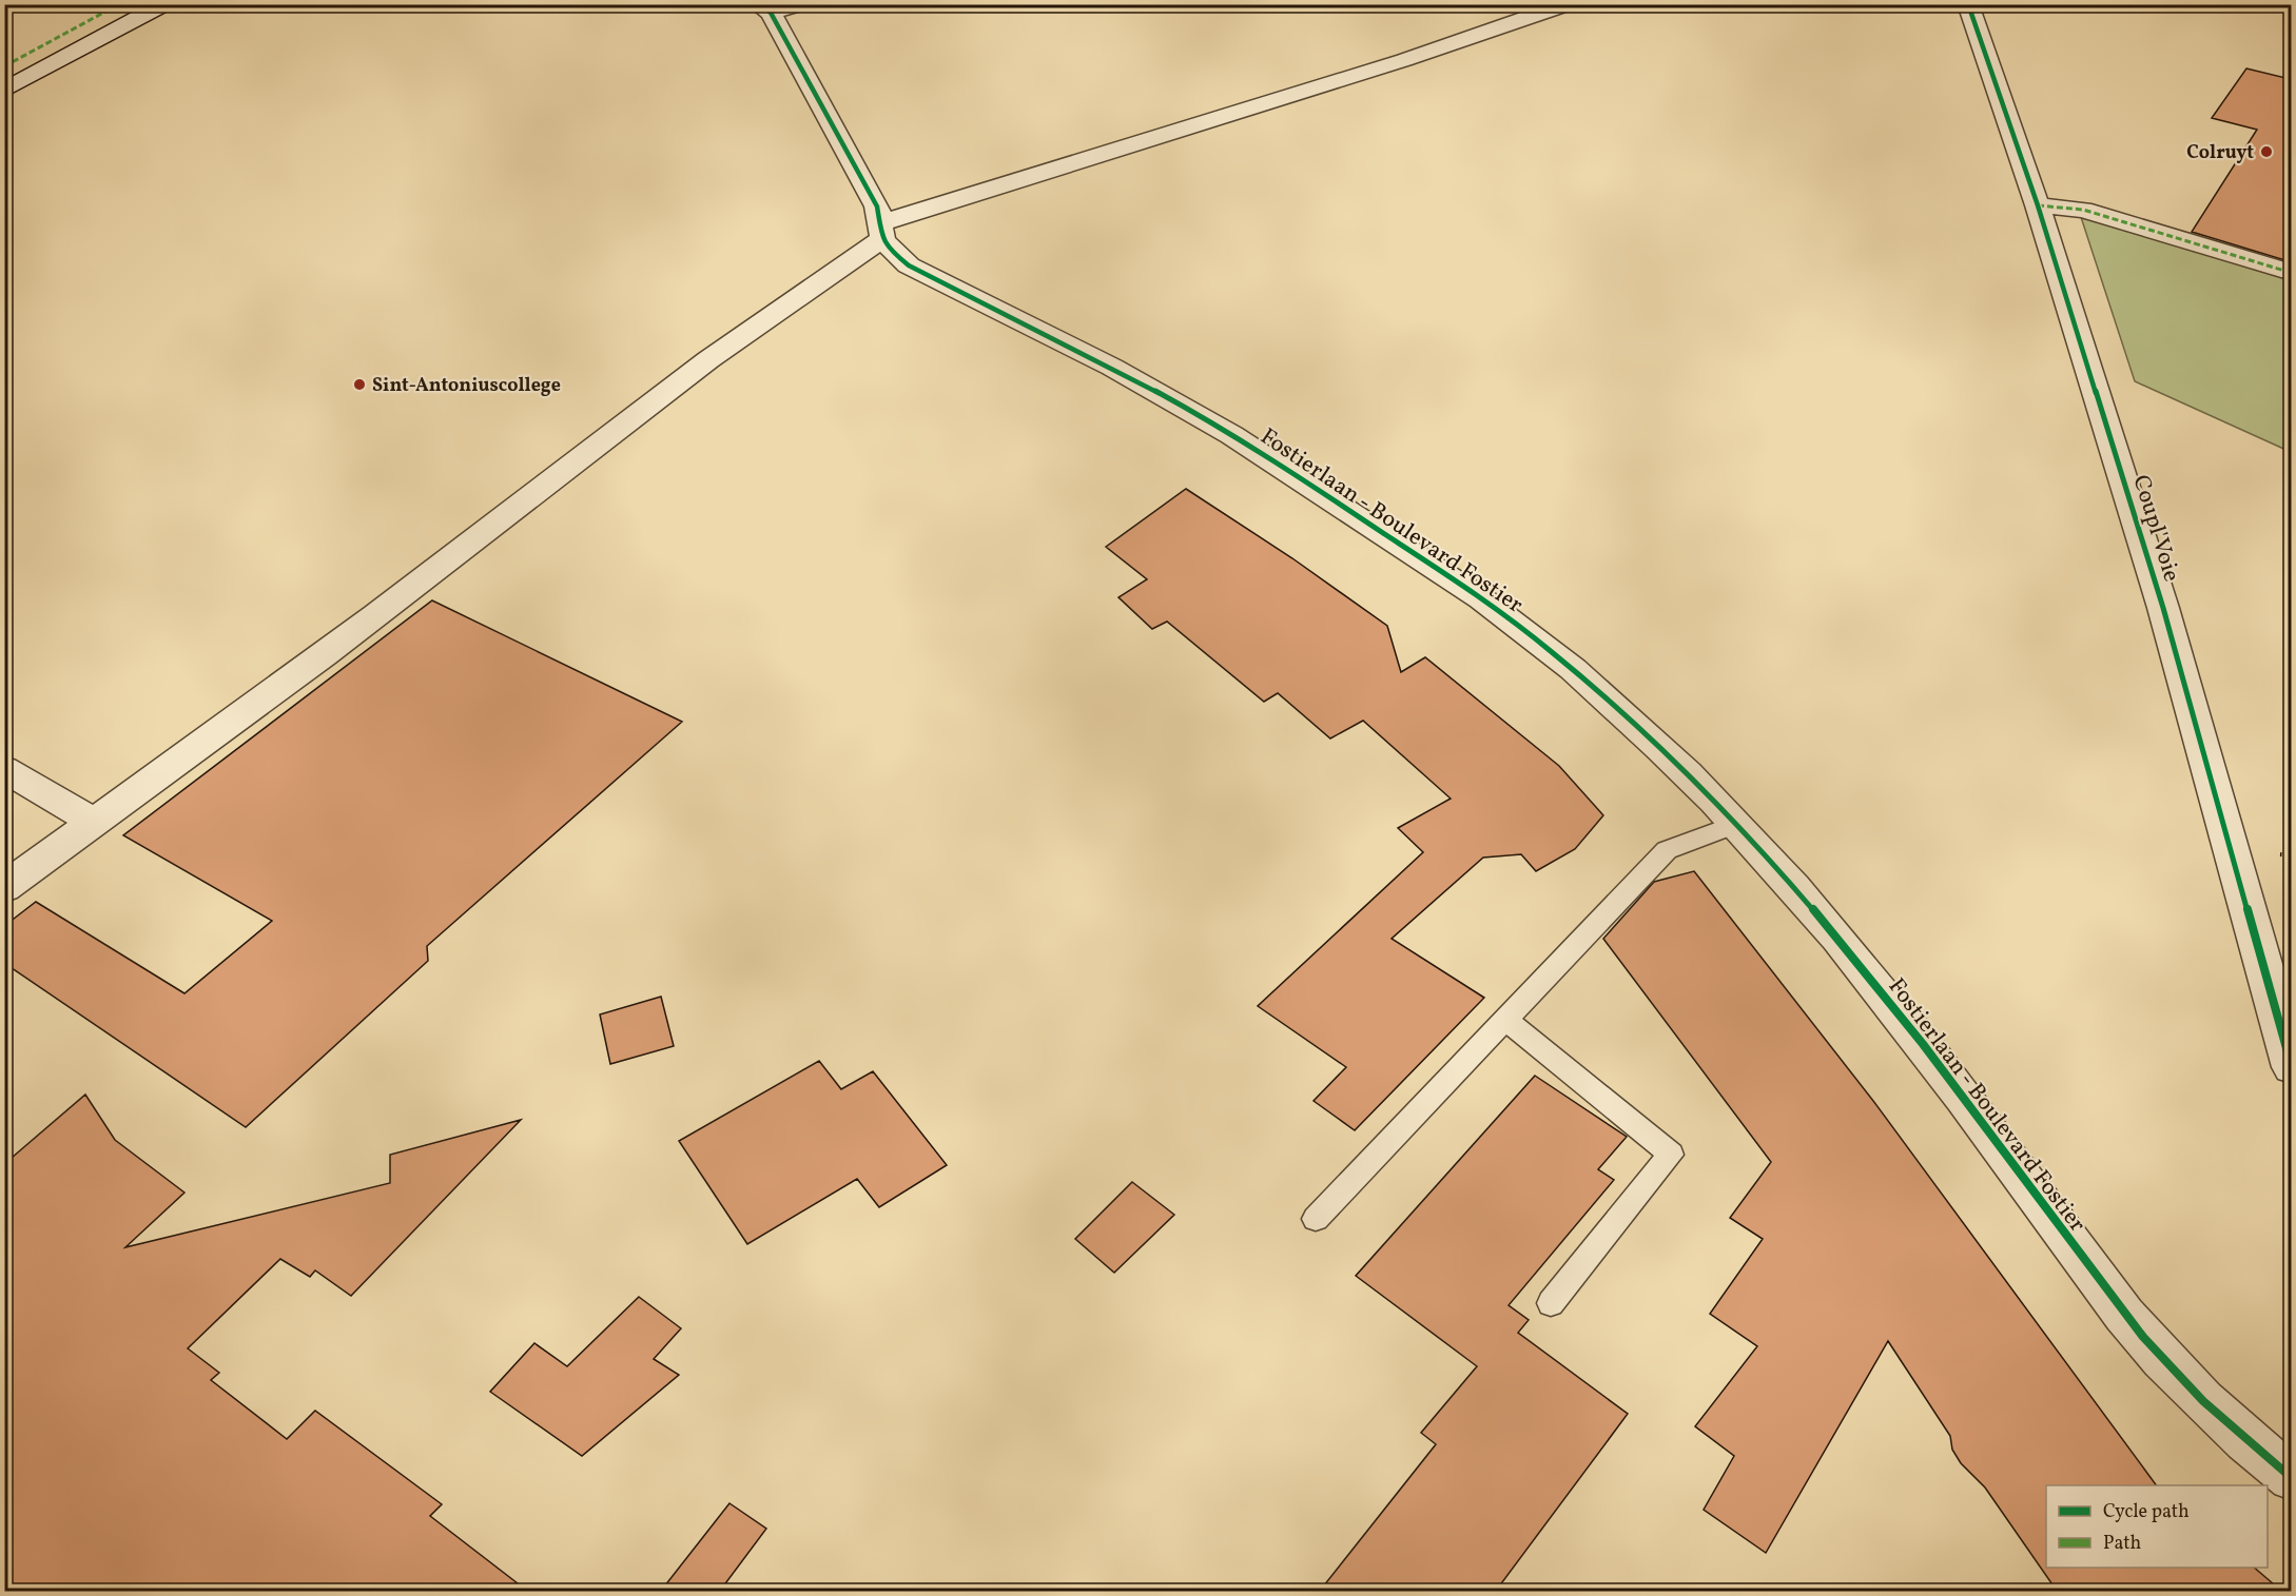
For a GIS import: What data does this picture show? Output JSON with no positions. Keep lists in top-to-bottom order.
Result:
{
  "streets": {
    "street": ["Fostierlaan - Boulevard Fostier", "Coupl'Voie"]
  },
  "places": ["Colruyt", "Sint-Antoniuscollege"],
  "legend": ["Cycle path", "Path"]
}
